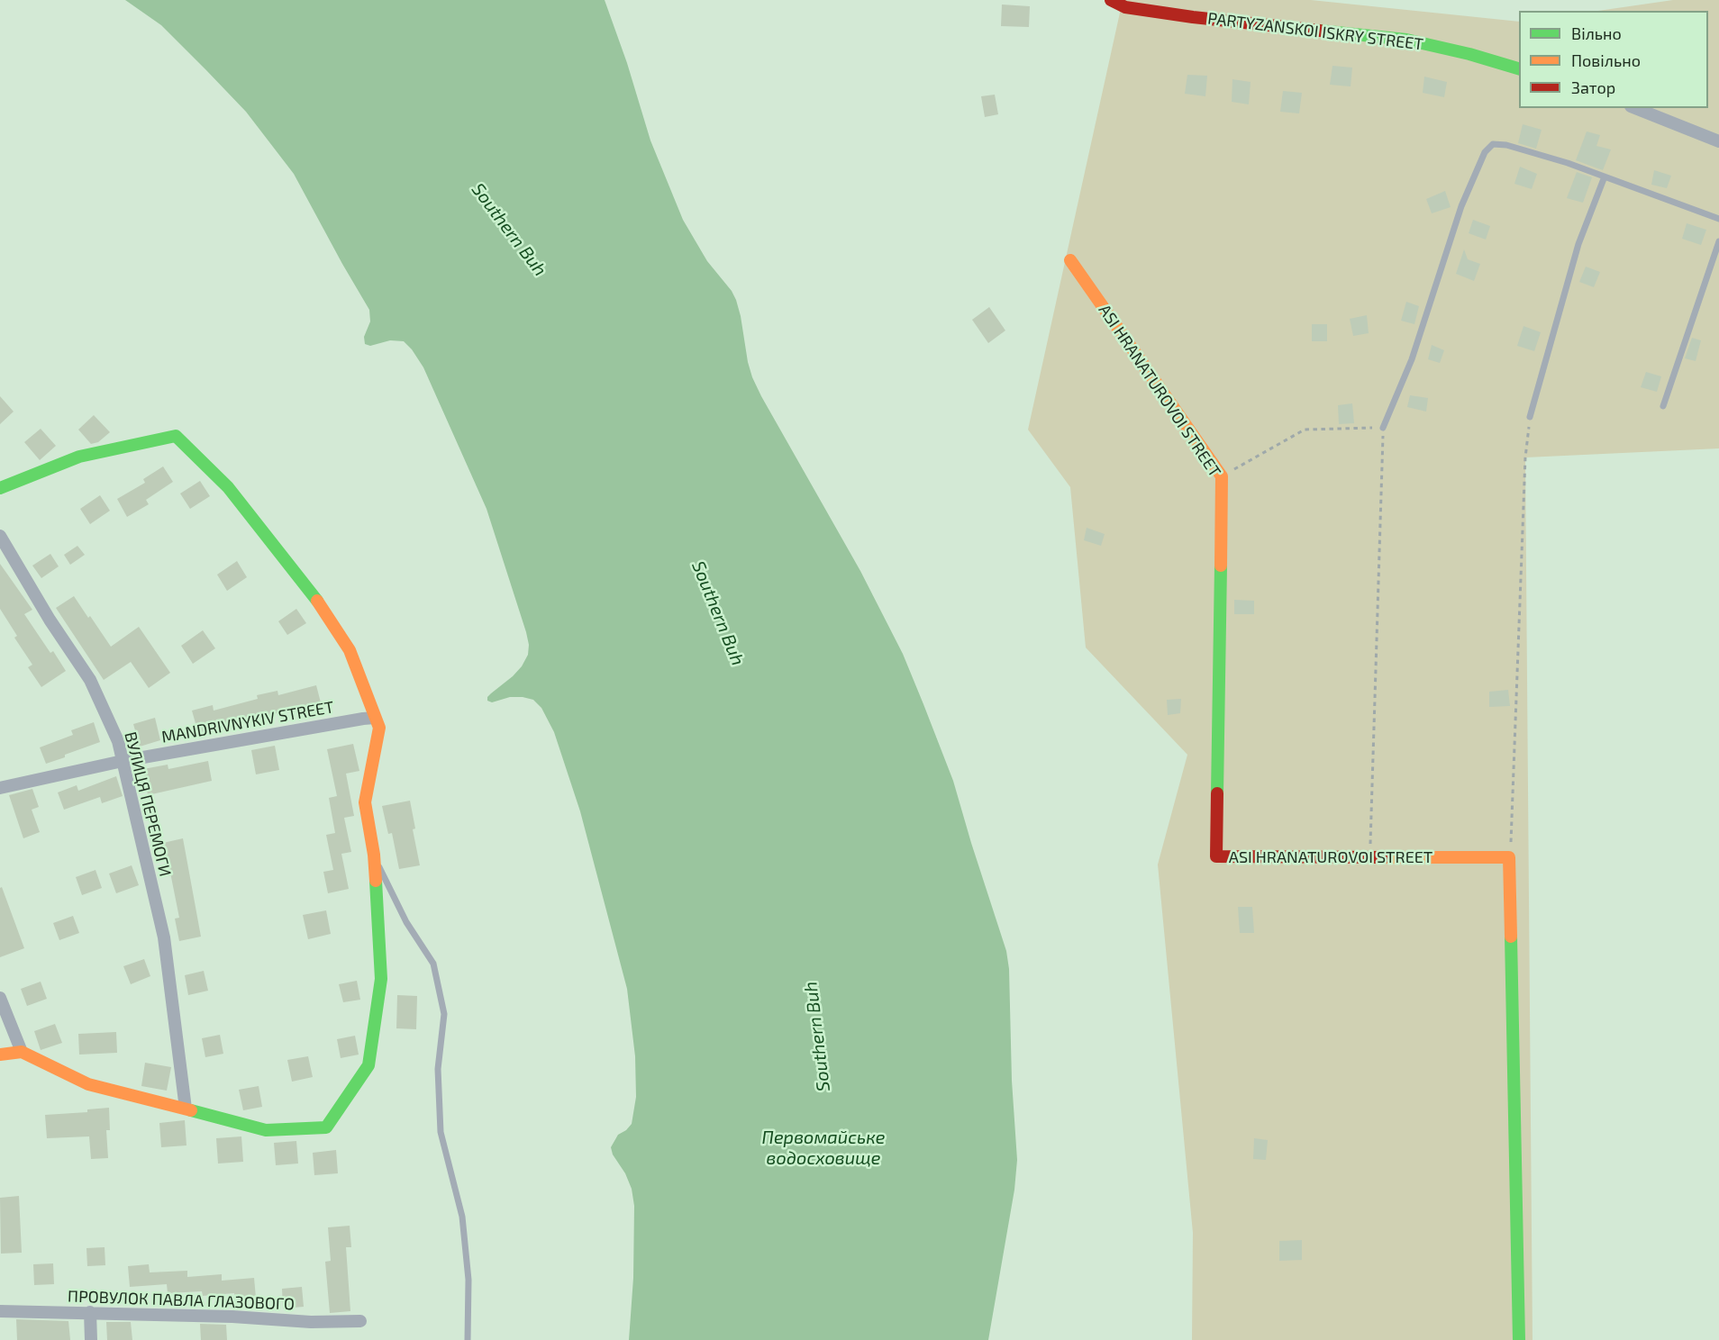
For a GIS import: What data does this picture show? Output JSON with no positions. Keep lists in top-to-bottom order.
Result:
{
  "streets": {
    "street": [
      "PARTYZANSKOI ISKRY STREET",
      "ASI HRANATUROVOI STREET",
      "MANDRIVNYKIV STREET",
      "ВУЛИЦЯ ПЕРЕМОГИ",
      "ПРОВУЛОК ПАВЛА ГЛАЗОВОГО"
    ]
  },
  "crossings": [
    ["MANDRIVNYKIV STREET", "ВУЛИЦЯ ПЕРЕМОГИ"]
  ],
  "water": ["Southern Buh", "Первомайське водосховище"],
  "legend": ["Вільно", "Повільно", "Затор"]
}
